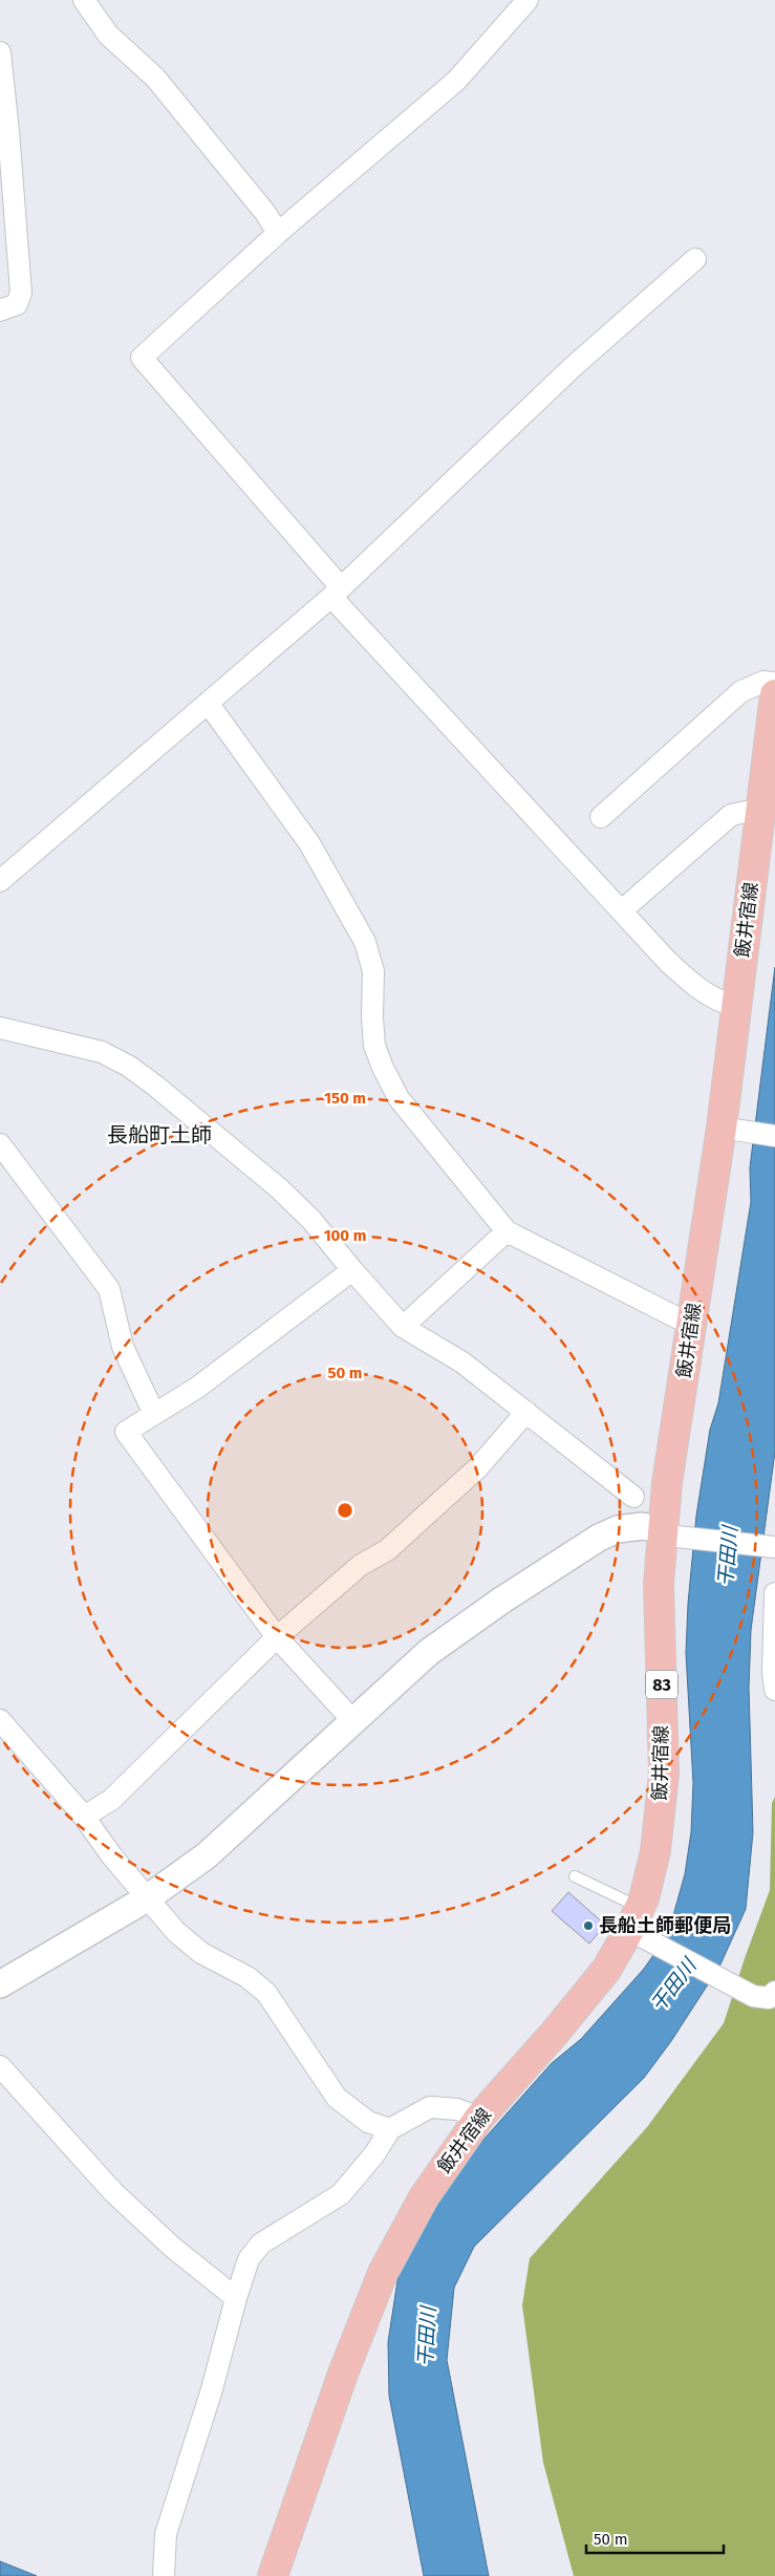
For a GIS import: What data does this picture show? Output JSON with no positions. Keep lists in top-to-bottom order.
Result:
{
  "streets": {
    "main road": ["飯井宿線", "83"]
  },
  "districts": ["長船町土師"],
  "water": ["干田川"],
  "places": ["長船土師郵便局"],
  "scale_bar": "50 m",
  "rings": ["150 m", "100 m", "50 m"]
}
